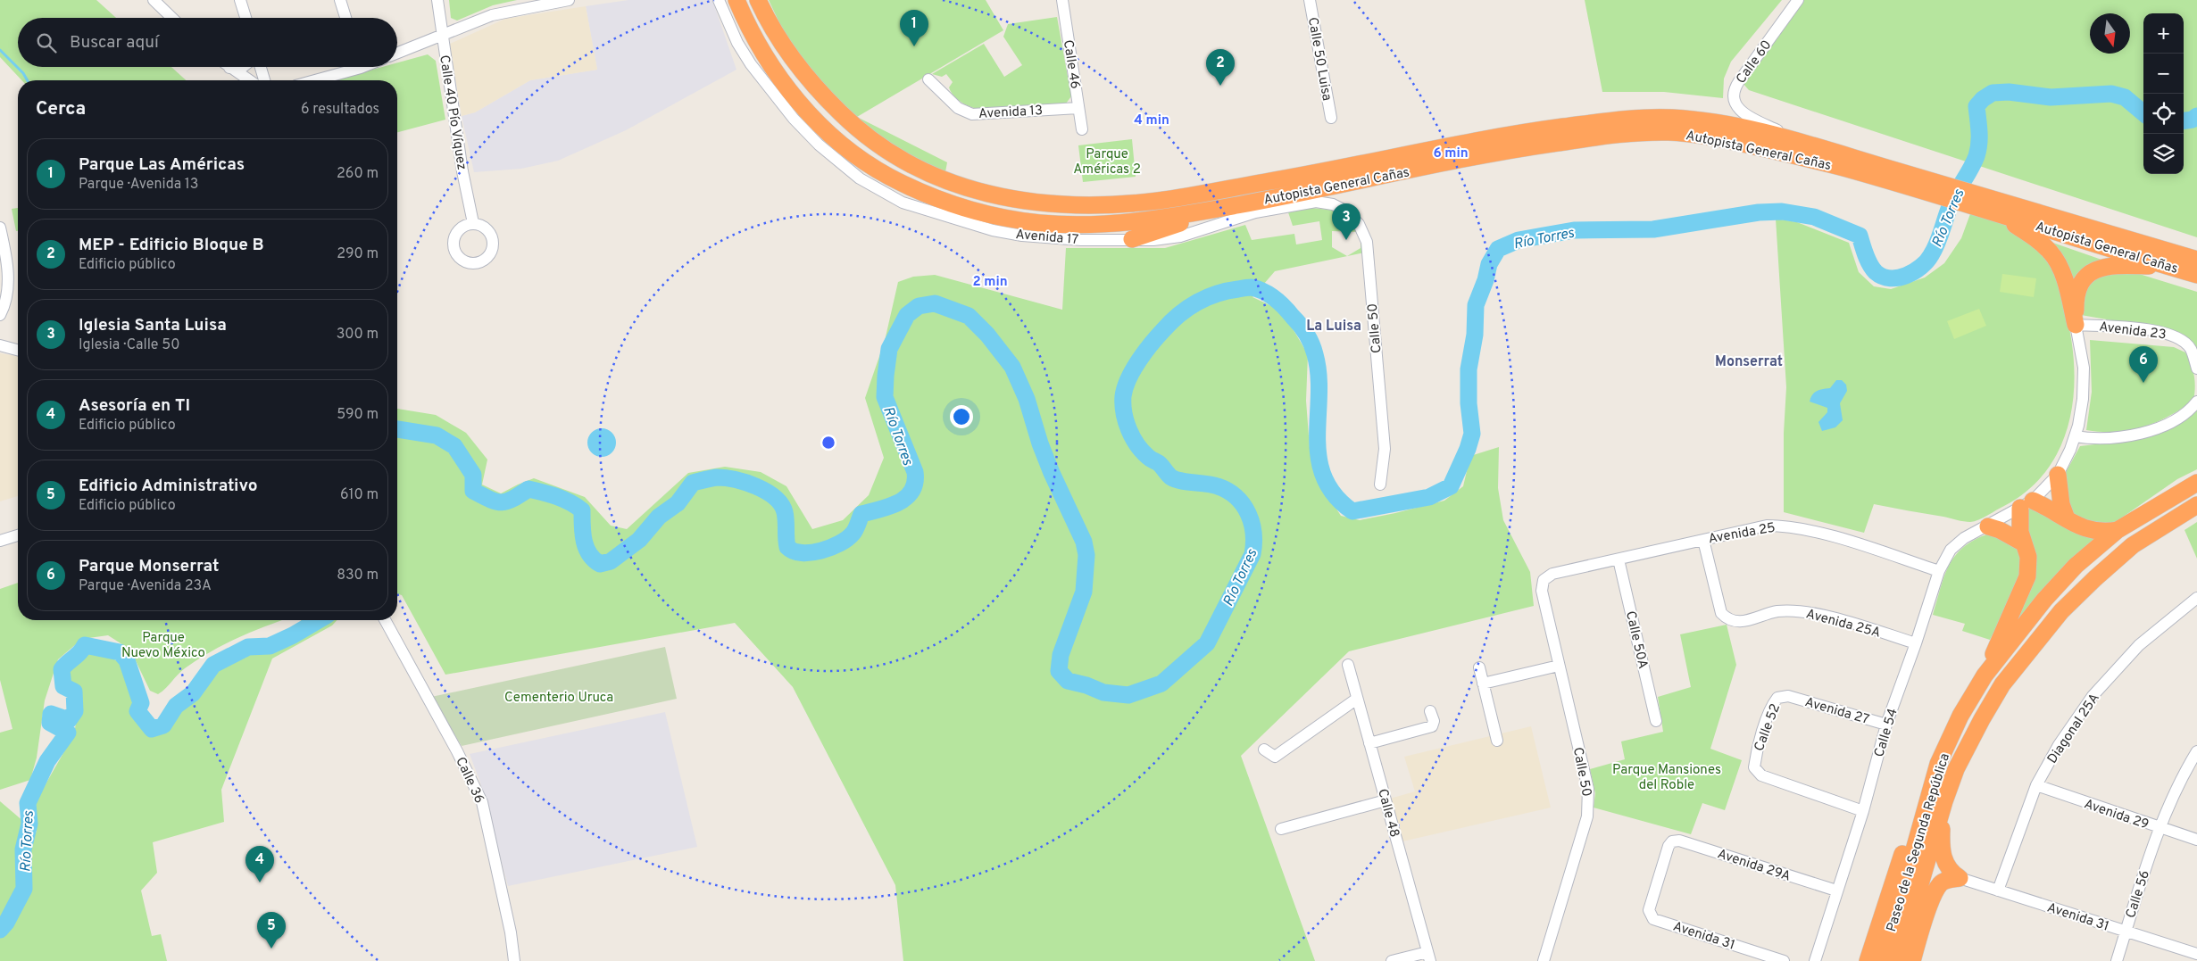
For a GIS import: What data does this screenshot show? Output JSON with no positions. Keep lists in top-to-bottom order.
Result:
{
  "streets": {
    "highway": ["Autopista General Cañas", "Paseo de la Segunda República"],
    "street": [
      "Calle 50 Luisa",
      "Calle 60",
      "Calle 46",
      "Avenida 13",
      "Calle 40 Pío Víquez",
      "Avenida 17",
      "Calle 50",
      "Avenida 23",
      "Avenida 25",
      "Avenida 25A",
      "Calle 50A",
      "Avenida 27",
      "Calle 52",
      "Diagonal 25A",
      "Calle 54",
      "Calle 36",
      "Calle 48",
      "Avenida 29",
      "Avenida 29A",
      "Calle 56",
      "Avenida 31"
    ]
  },
  "crossings": [
    ["Calle 60", "Autopista General Cañas"],
    ["Calle 46", "Avenida 13"],
    ["Avenida 17", "Calle 50"],
    ["Calle 50", "Avenida 25"],
    ["Avenida 25", "Avenida 25A"],
    ["Avenida 25", "Calle 50A"],
    ["Avenida 25", "Calle 54"],
    ["Avenida 25A", "Calle 54"],
    ["Avenida 27", "Calle 52"],
    ["Avenida 27", "Calle 54"],
    ["Calle 52", "Calle 54"],
    ["Diagonal 25A", "Avenida 29"],
    ["Diagonal 25A", "Avenida 31"],
    ["Calle 54", "Avenida 29A"],
    ["Avenida 29", "Calle 56"],
    ["Avenida 29A", "Avenida 31"],
    ["Calle 56", "Avenida 31"]
  ],
  "districts": ["La Luisa", "Monserrat"],
  "water": ["Río Torres"],
  "parks": [
    "Parque Américas 2",
    "Parque Nuevo México",
    "Cementerio Uruca",
    "Parque Mansiones del Roble"
  ],
  "north": "bottom",
  "page": {
    "pins": [
      "1",
      "2",
      "3",
      "6",
      "4",
      "5"
    ],
    "map_buttons": ["+", "−"],
    "search": "Buscar aquí",
    "heading": ["Cerca", "6 resultados"],
    "list": [
      {
        "mark": "1",
        "name": "Parque Las Américas",
        "note": "Parque · Avenida 13",
        "value": "260 m"
      },
      {
        "mark": "2",
        "name": "MEP - Edificio Bloque B",
        "note": "Edificio público",
        "value": "290 m"
      },
      {
        "mark": "3",
        "name": "Iglesia Santa Luisa",
        "note": "Iglesia · Calle 50",
        "value": "300 m"
      },
      {
        "mark": "4",
        "name": "Asesoría en TI",
        "note": "Edificio público",
        "value": "590 m"
      },
      {
        "mark": "5",
        "name": "Edificio Administrativo",
        "note": "Edificio público",
        "value": "610 m"
      },
      {
        "mark": "6",
        "name": "Parque Monserrat",
        "note": "Parque · Avenida 23A",
        "value": "830 m"
      }
    ]
  },
  "rings": ["4 min", "6 min", "2 min"]
}
